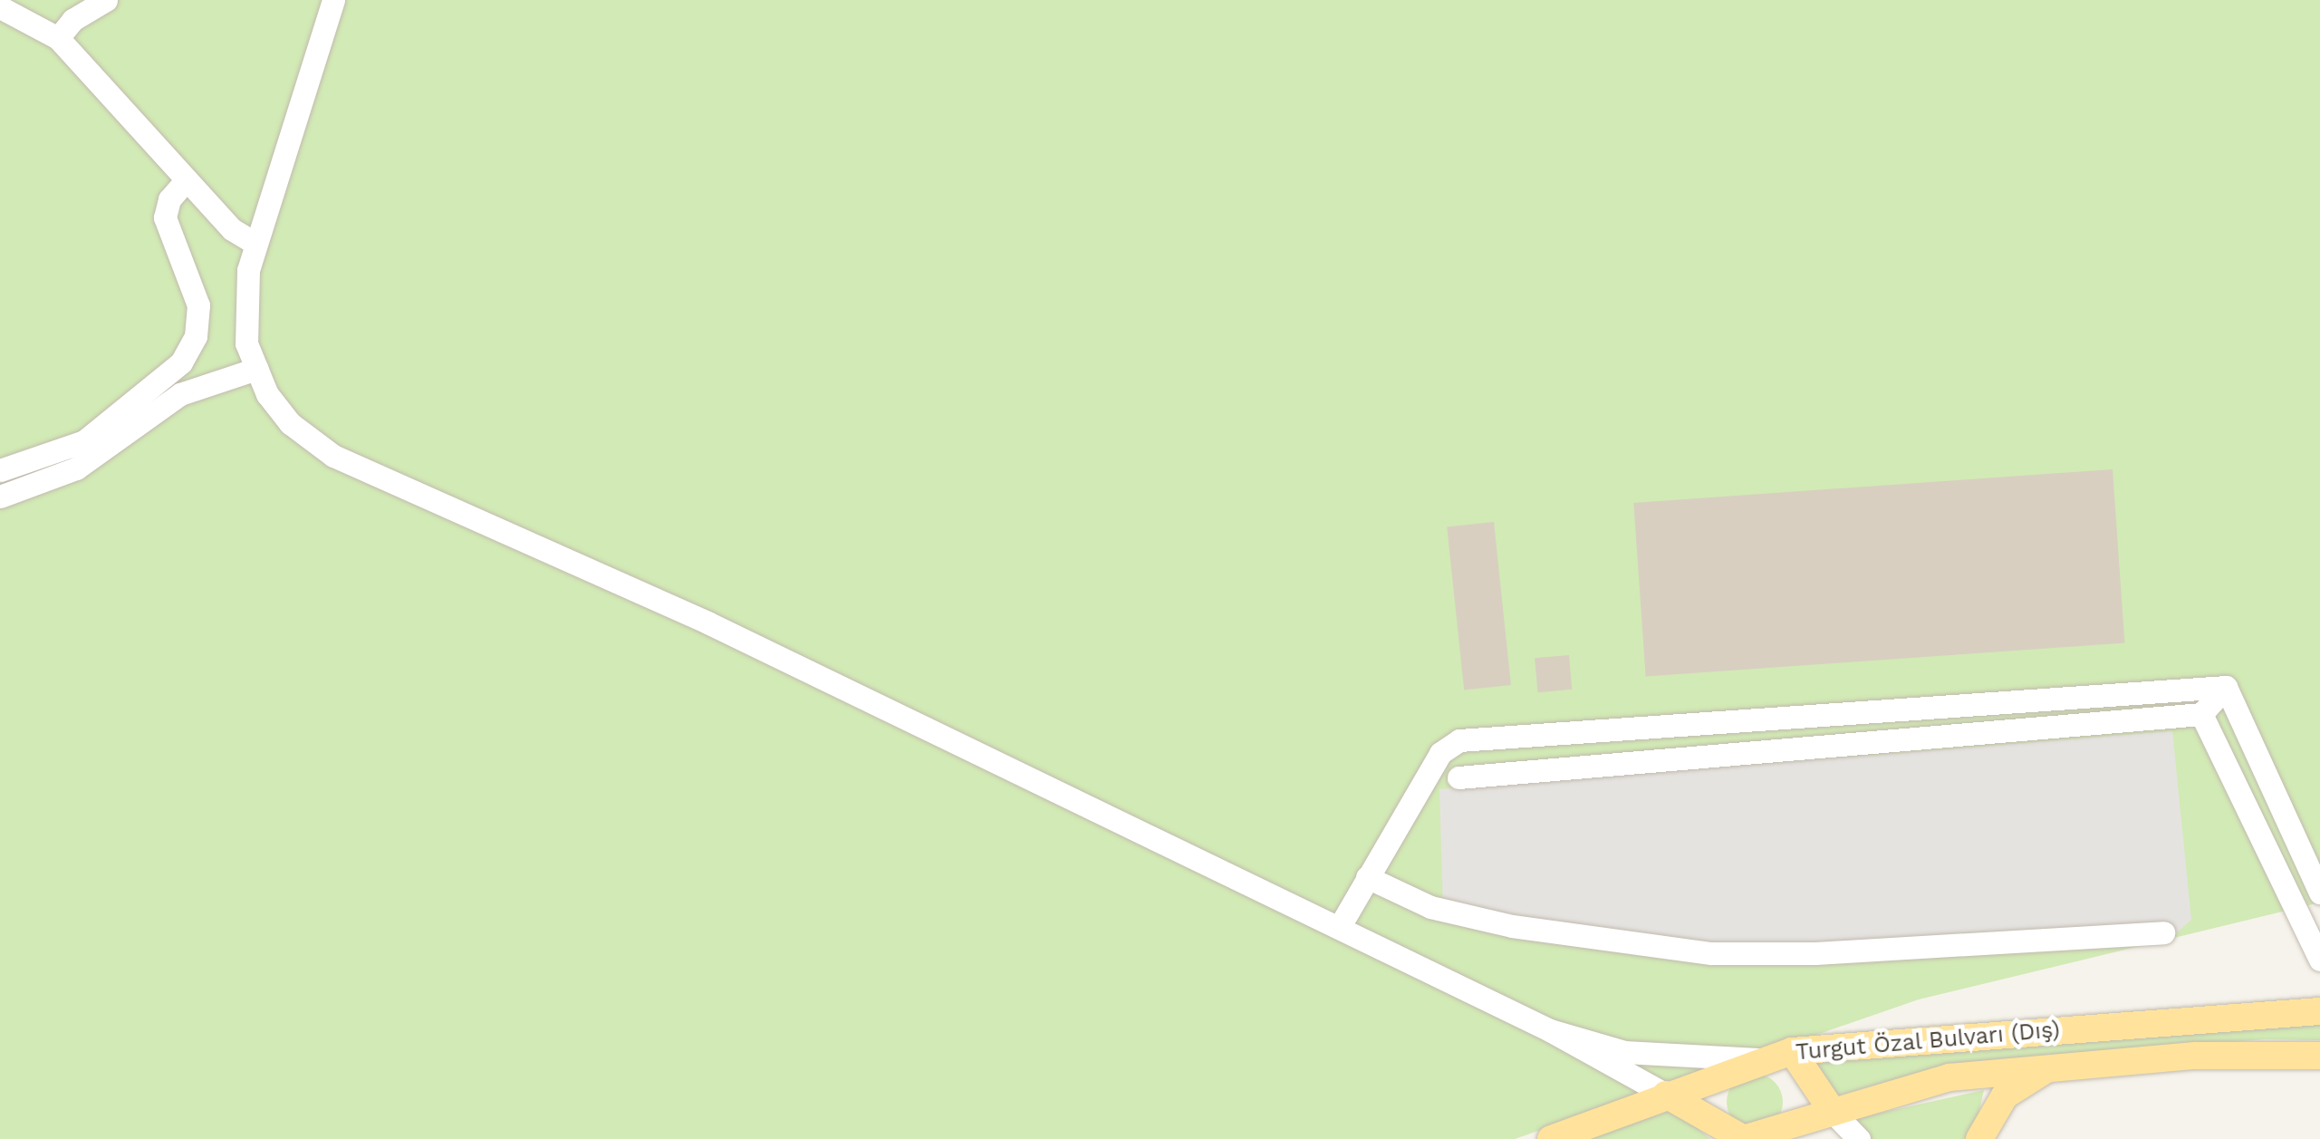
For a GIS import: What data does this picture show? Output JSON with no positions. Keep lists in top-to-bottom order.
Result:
{
  "streets": {
    "main road": ["Turgut Özal Bulvarı (Dış)"]
  }
}
